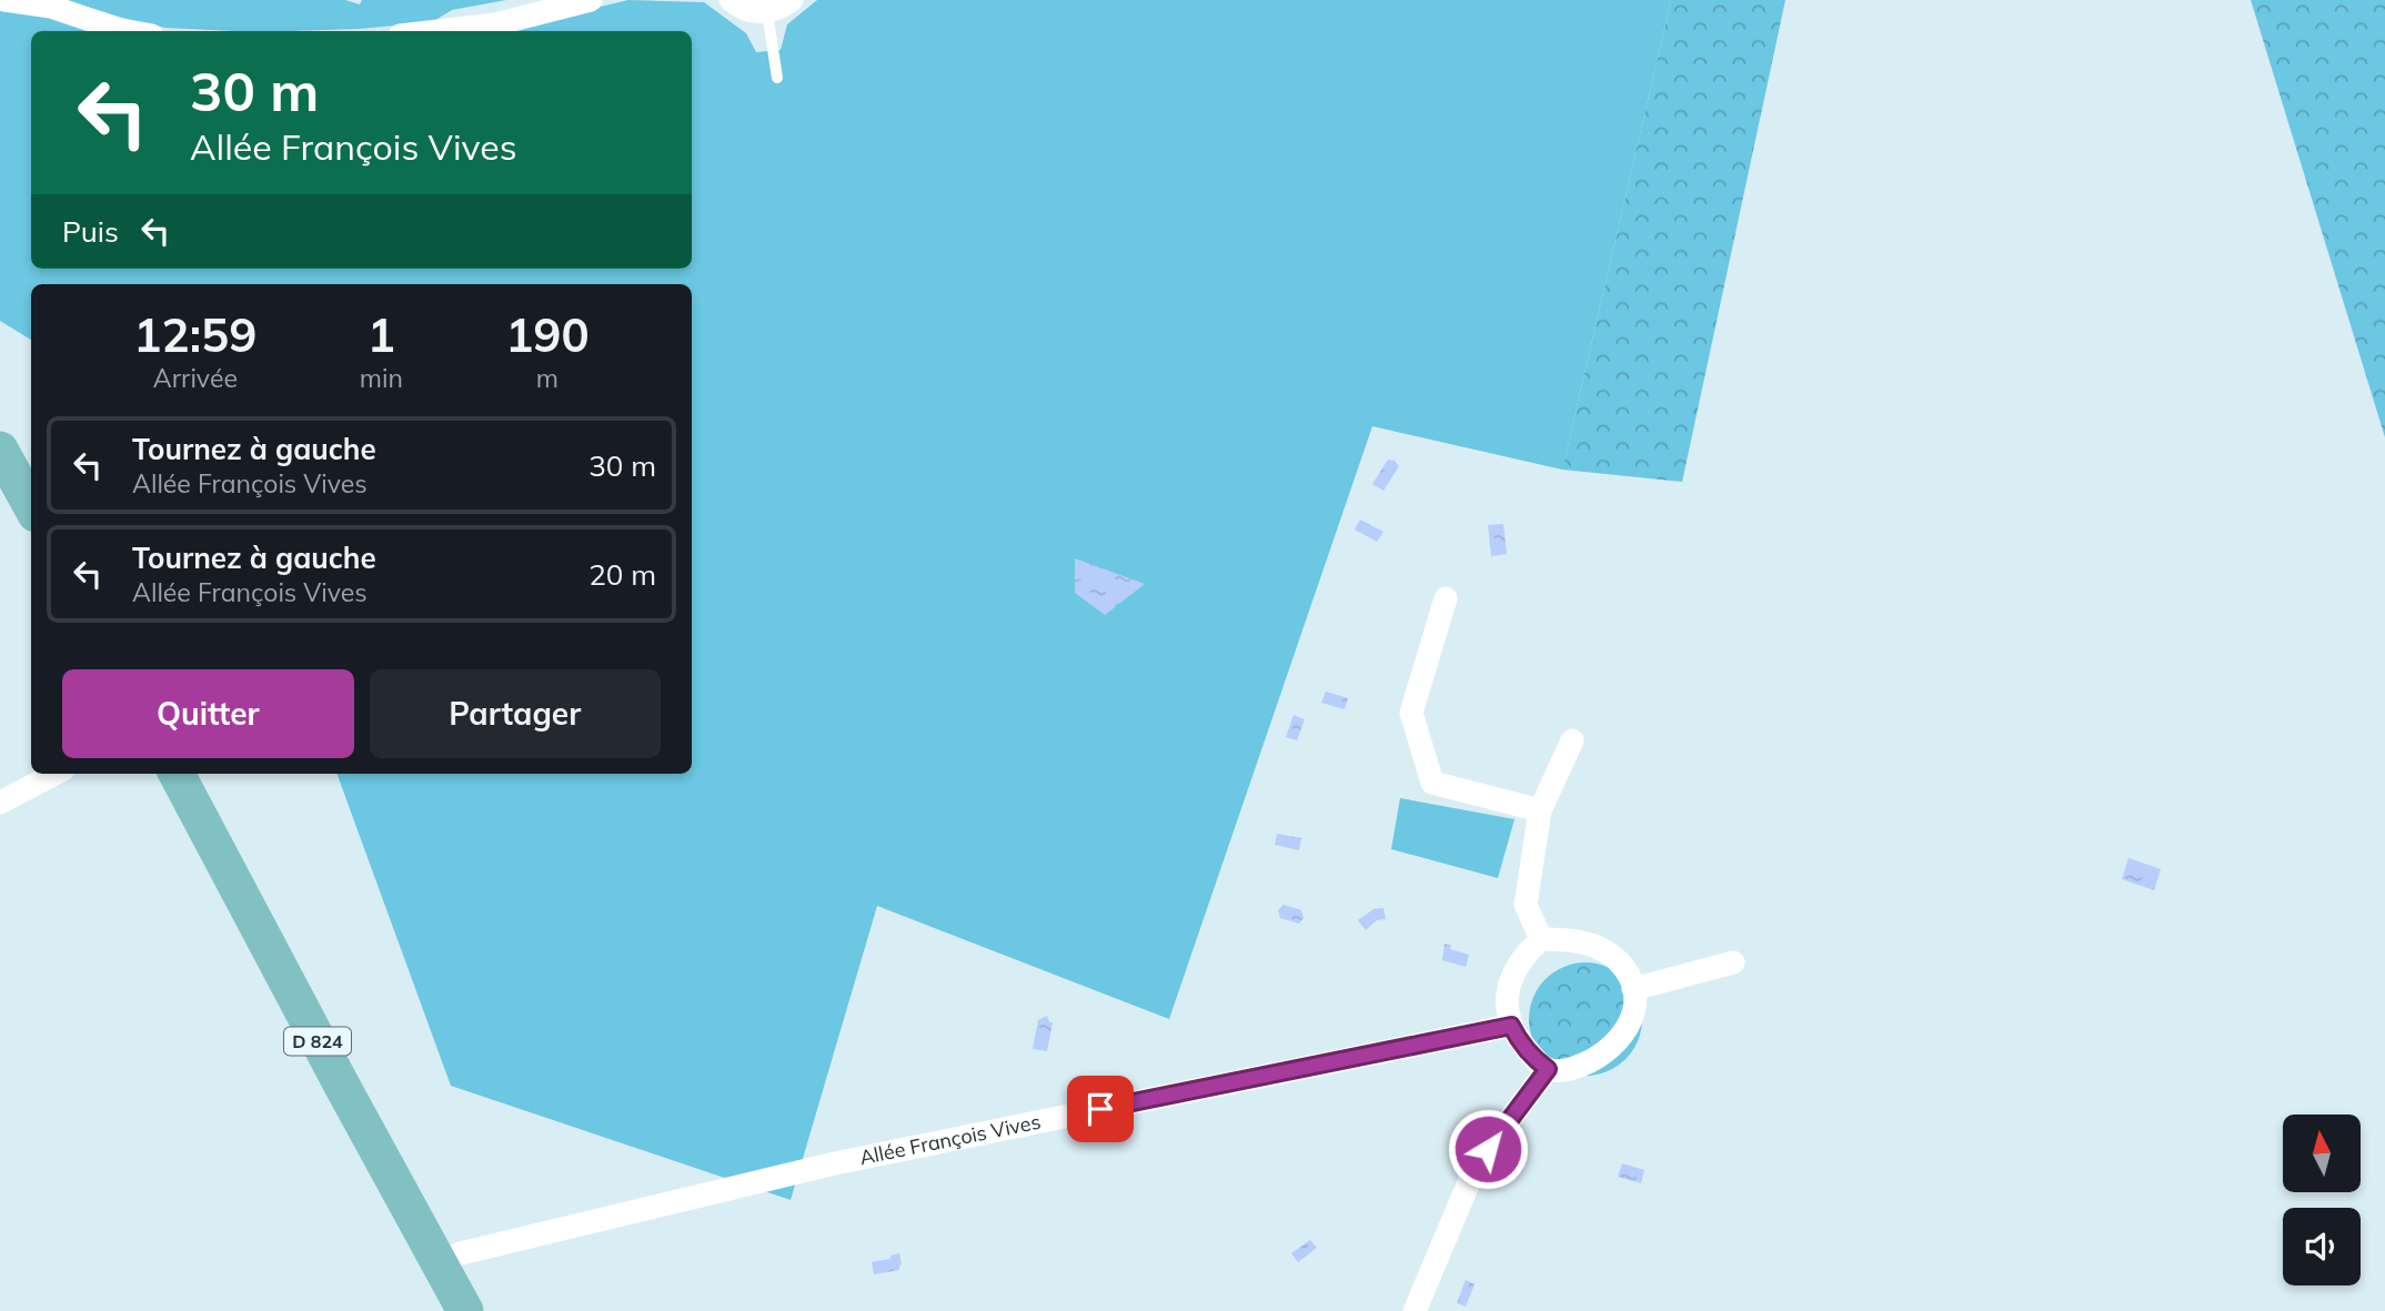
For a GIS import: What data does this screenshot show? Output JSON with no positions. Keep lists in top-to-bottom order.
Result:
{
  "streets": {
    "main road": ["D 824"],
    "street": ["Allée François Vives"]
  },
  "crossings": [
    ["D 824", "Allée François Vives"]
  ],
  "north": "top",
  "page": {
    "turn": ["30 m", "Allée François Vives"],
    "then": "Puis",
    "eta": [
      "12:59",
      "Arrivée",
      "1",
      "min",
      "190",
      "m"
    ],
    "list": [
      {
        "name": "Tournez à gauche",
        "note": "Allée François Vives",
        "value": "30 m"
      },
      {
        "name": "Tournez à gauche",
        "note": "Allée François Vives",
        "value": "20 m"
      }
    ],
    "buttons": ["Quitter", "Partager"]
  }
}
